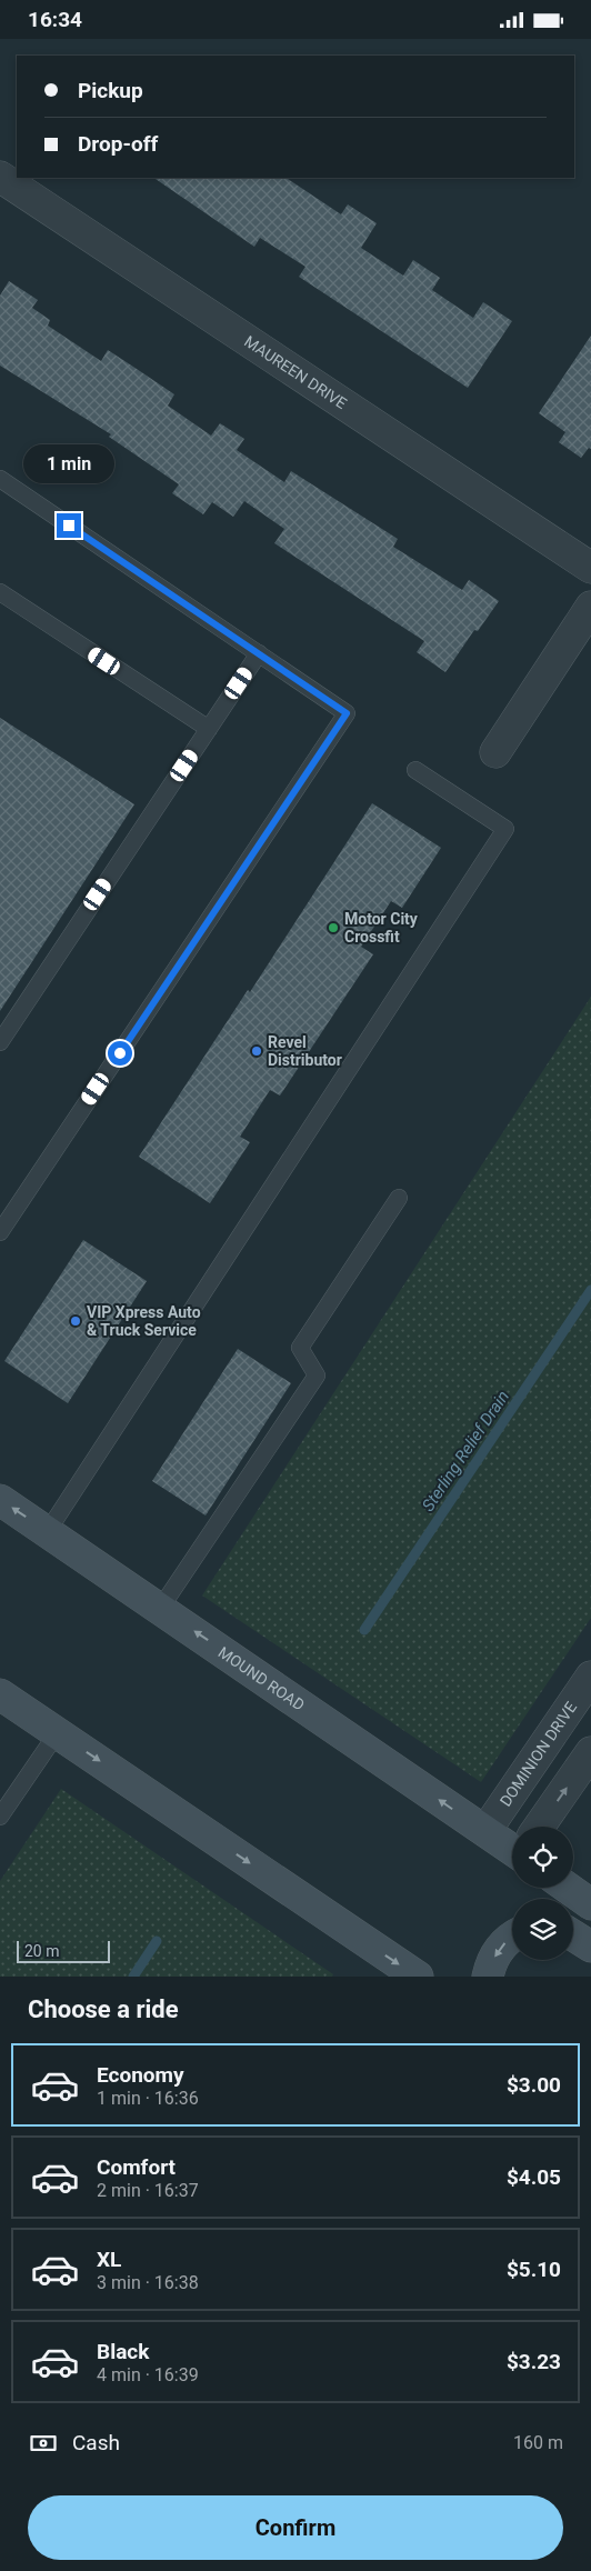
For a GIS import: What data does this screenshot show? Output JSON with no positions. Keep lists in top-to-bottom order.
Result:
{
  "streets": {
    "main road": ["MOUND ROAD"],
    "street": ["MAUREEN DRIVE", "DOMINION DRIVE"]
  },
  "crossings": [
    ["MOUND ROAD", "DOMINION DRIVE"]
  ],
  "water": ["Sterling Relief Drain"],
  "places": ["Motor City Crossfit", "Revel Distributor", "VIP Xpress Auto & Truck Service"],
  "scale_bar": "20 m",
  "page": {
    "status": "16:34",
    "banner": ["Pickup", "Drop-off"],
    "bubble": "1 min",
    "scale": "20 m",
    "heading": "Choose a ride",
    "list": [
      {
        "name": "Economy",
        "note": "1 min · 16:36",
        "value": "$3.00"
      },
      {
        "name": "Comfort",
        "note": "2 min · 16:37",
        "value": "$4.05"
      },
      {
        "name": "XL",
        "note": "3 min · 16:38",
        "value": "$5.10"
      },
      {
        "name": "Black",
        "note": "4 min · 16:39",
        "value": "$3.23"
      }
    ],
    "pay": ["Cash", "160 m"],
    "buttons": "Confirm"
  }
}
